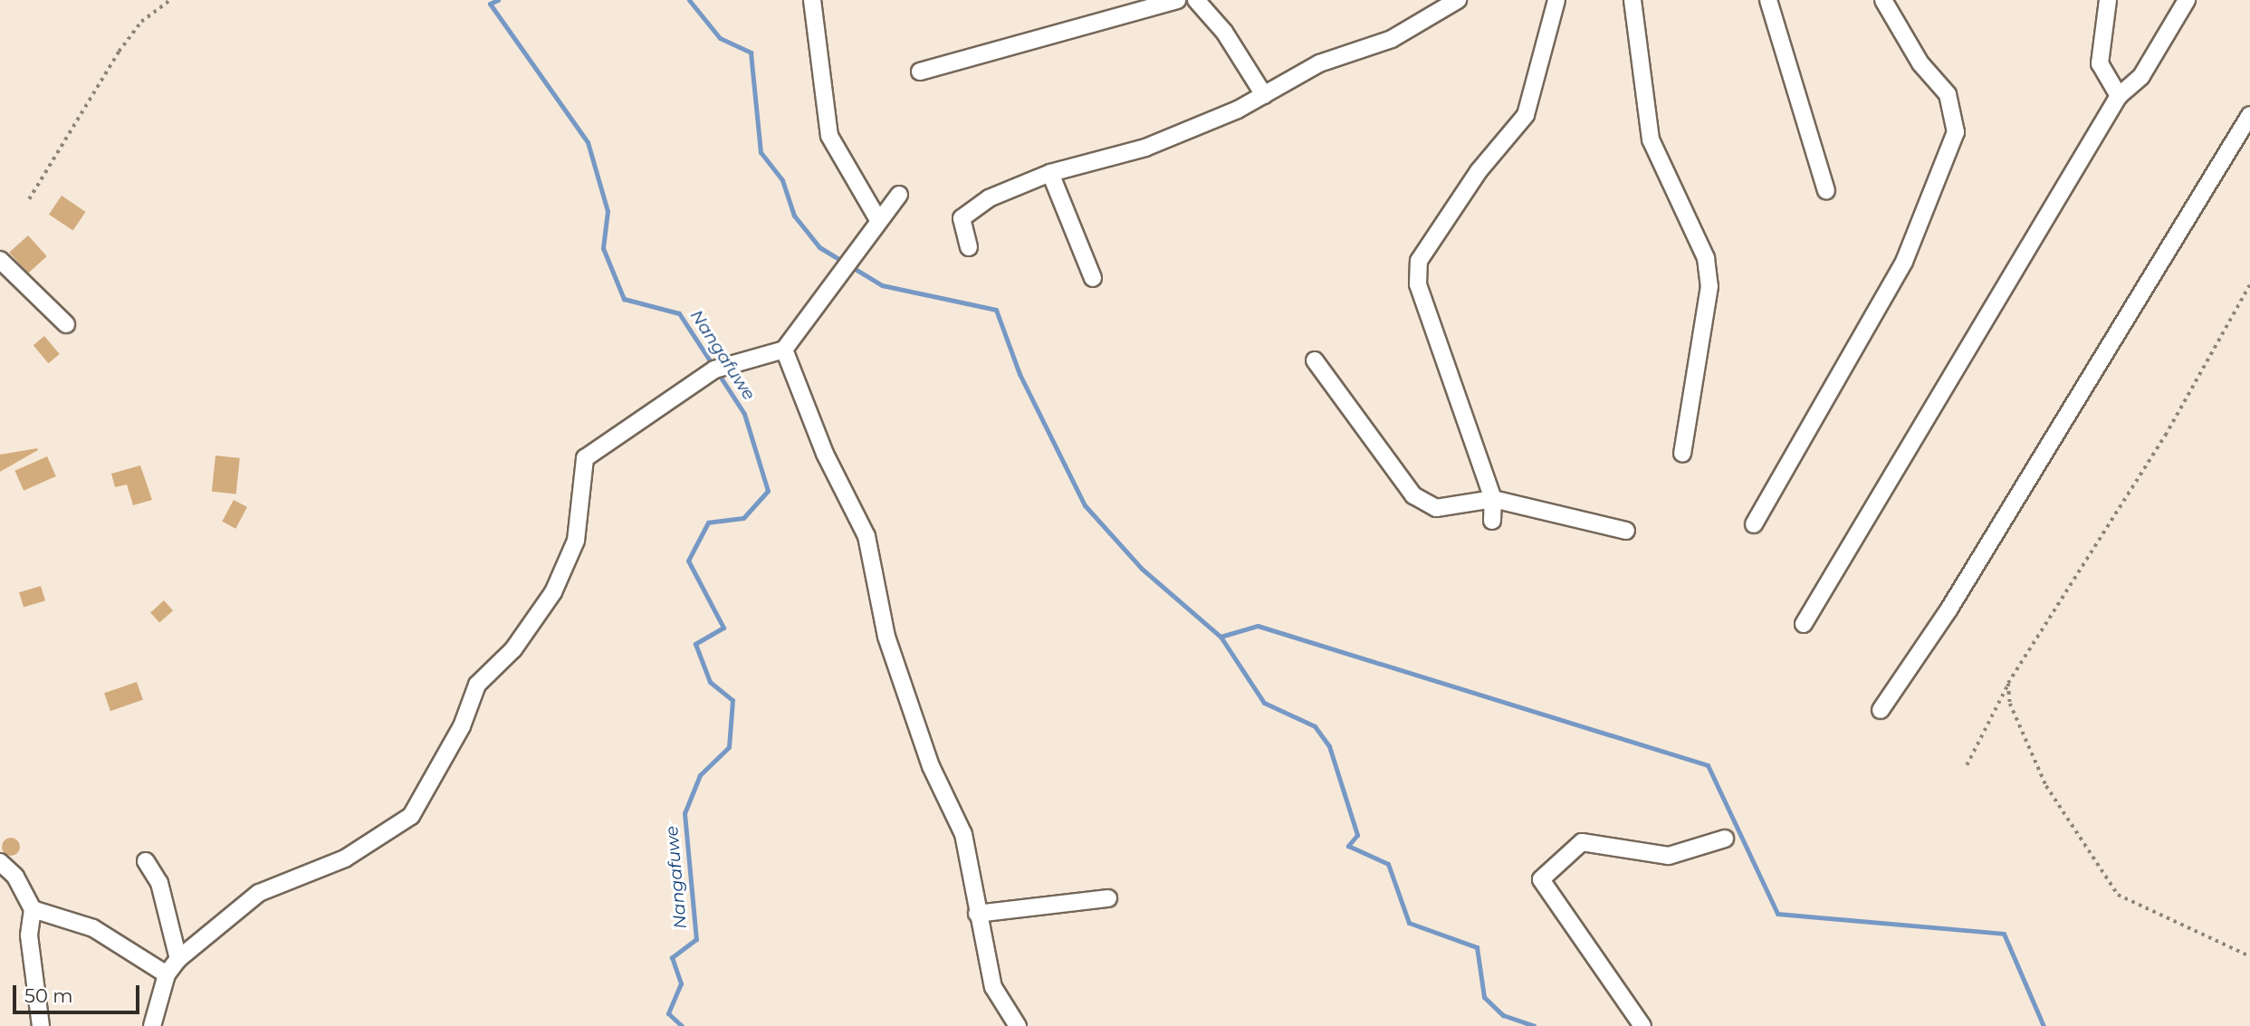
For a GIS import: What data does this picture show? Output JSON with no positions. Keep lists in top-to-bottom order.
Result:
{
  "water": ["Nangafuwe"],
  "scale_bar": "50 m"
}
